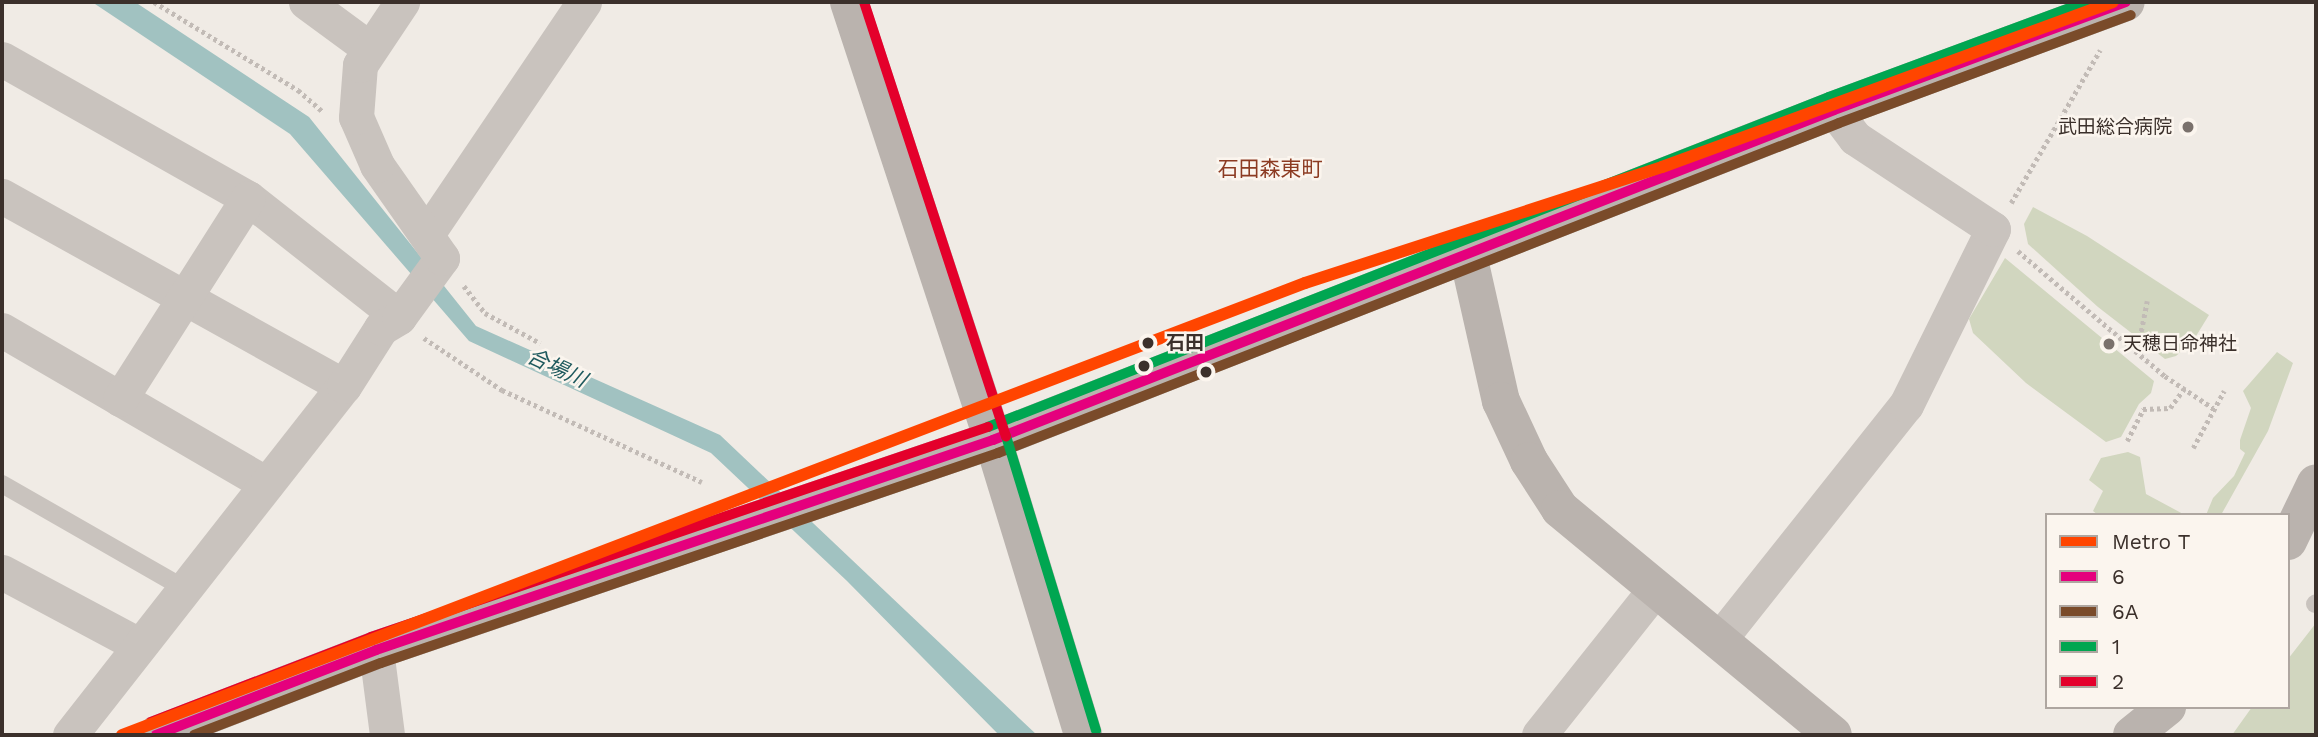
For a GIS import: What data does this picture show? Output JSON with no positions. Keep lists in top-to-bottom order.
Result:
{
  "districts": ["石田森東町"],
  "water": ["合場川"],
  "places": ["武田総合病院", "石田", "天穂日命神社"],
  "lines": [
    "metro line T",
    "transit line 6",
    "transit line 1",
    "transit line 2",
    "transit line 6A"
  ],
  "legend": [
    "Metro T",
    "6",
    "6A",
    "1",
    "2"
  ]
}
